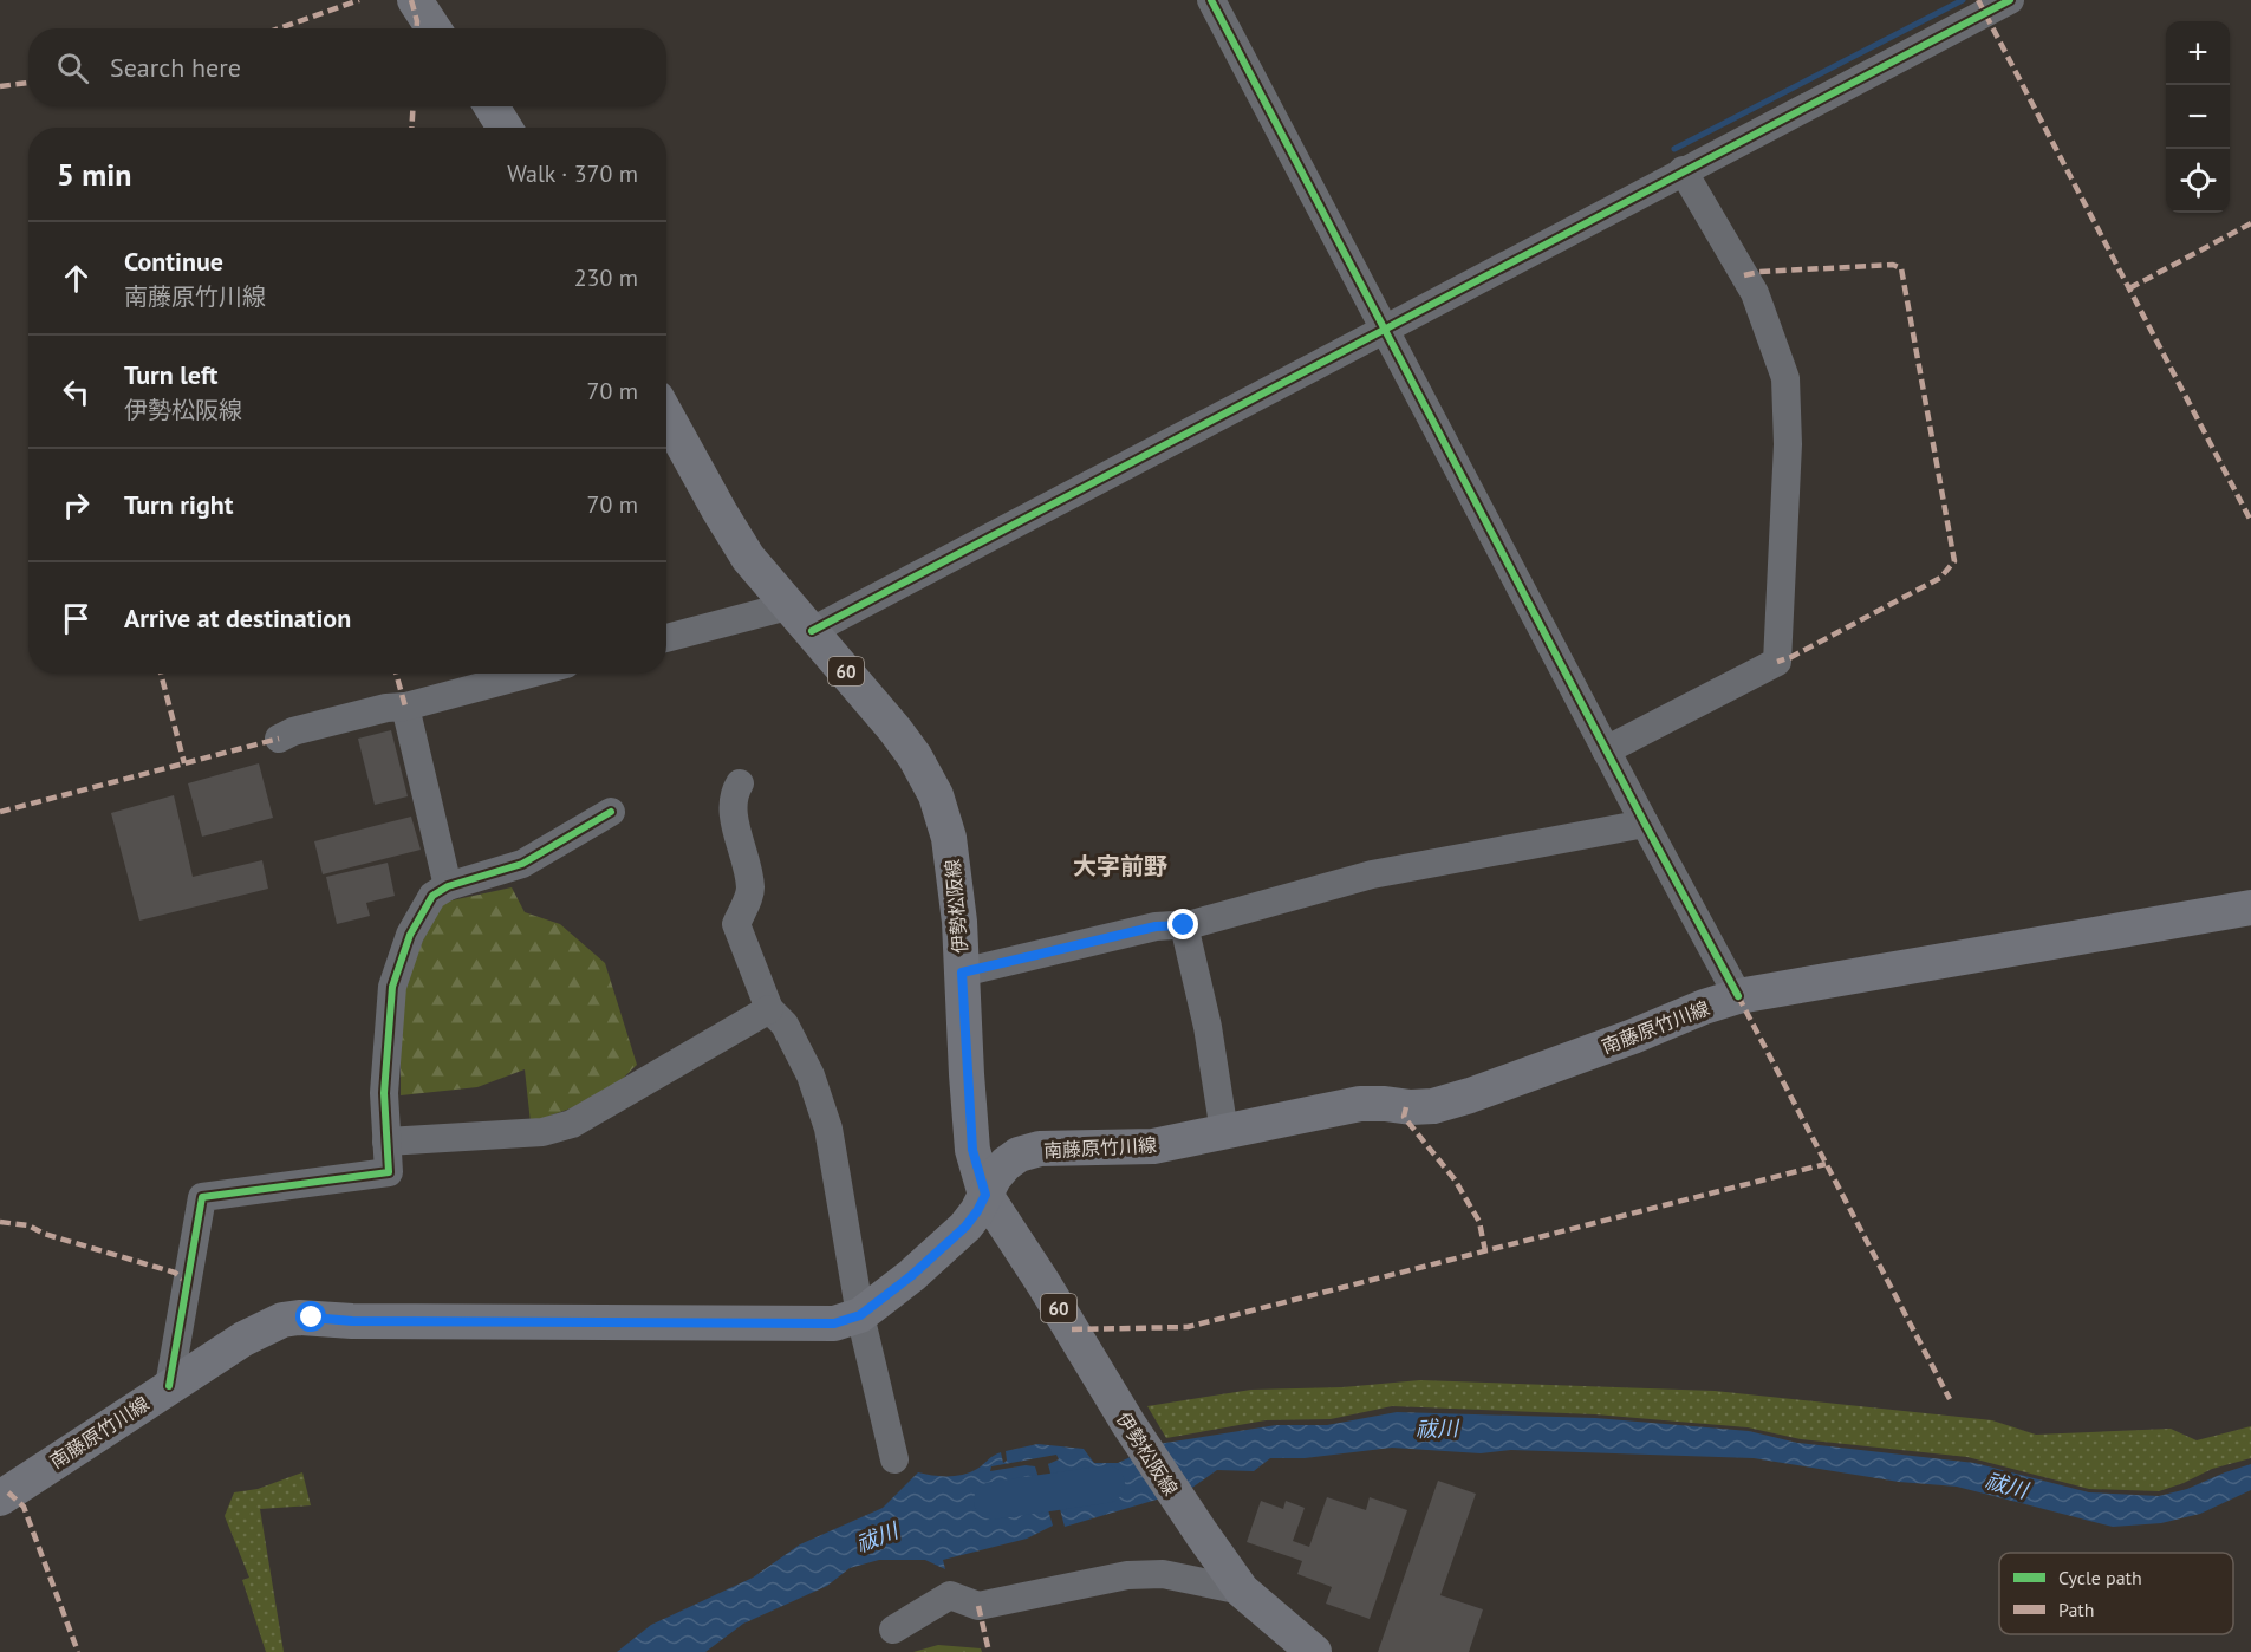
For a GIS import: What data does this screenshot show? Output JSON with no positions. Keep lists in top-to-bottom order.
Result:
{
  "streets": {
    "main road": ["60", "伊勢松阪線", "南藤原竹川線"]
  },
  "crossings": [
    ["伊勢松阪線", "南藤原竹川線"]
  ],
  "districts": ["大字前野"],
  "water": ["祓川"],
  "legend": ["Cycle path", "Path"],
  "page": {
    "map_buttons": ["+", "−"],
    "search": "Search here",
    "heading": ["5 min", "Walk · 370 m"],
    "list": [
      ["Continue", "南藤原竹川線", "230 m"],
      ["Turn left", "伊勢松阪線", "70 m"],
      ["Turn right", "70 m"],
      "Arrive at destination"
    ]
  }
}
